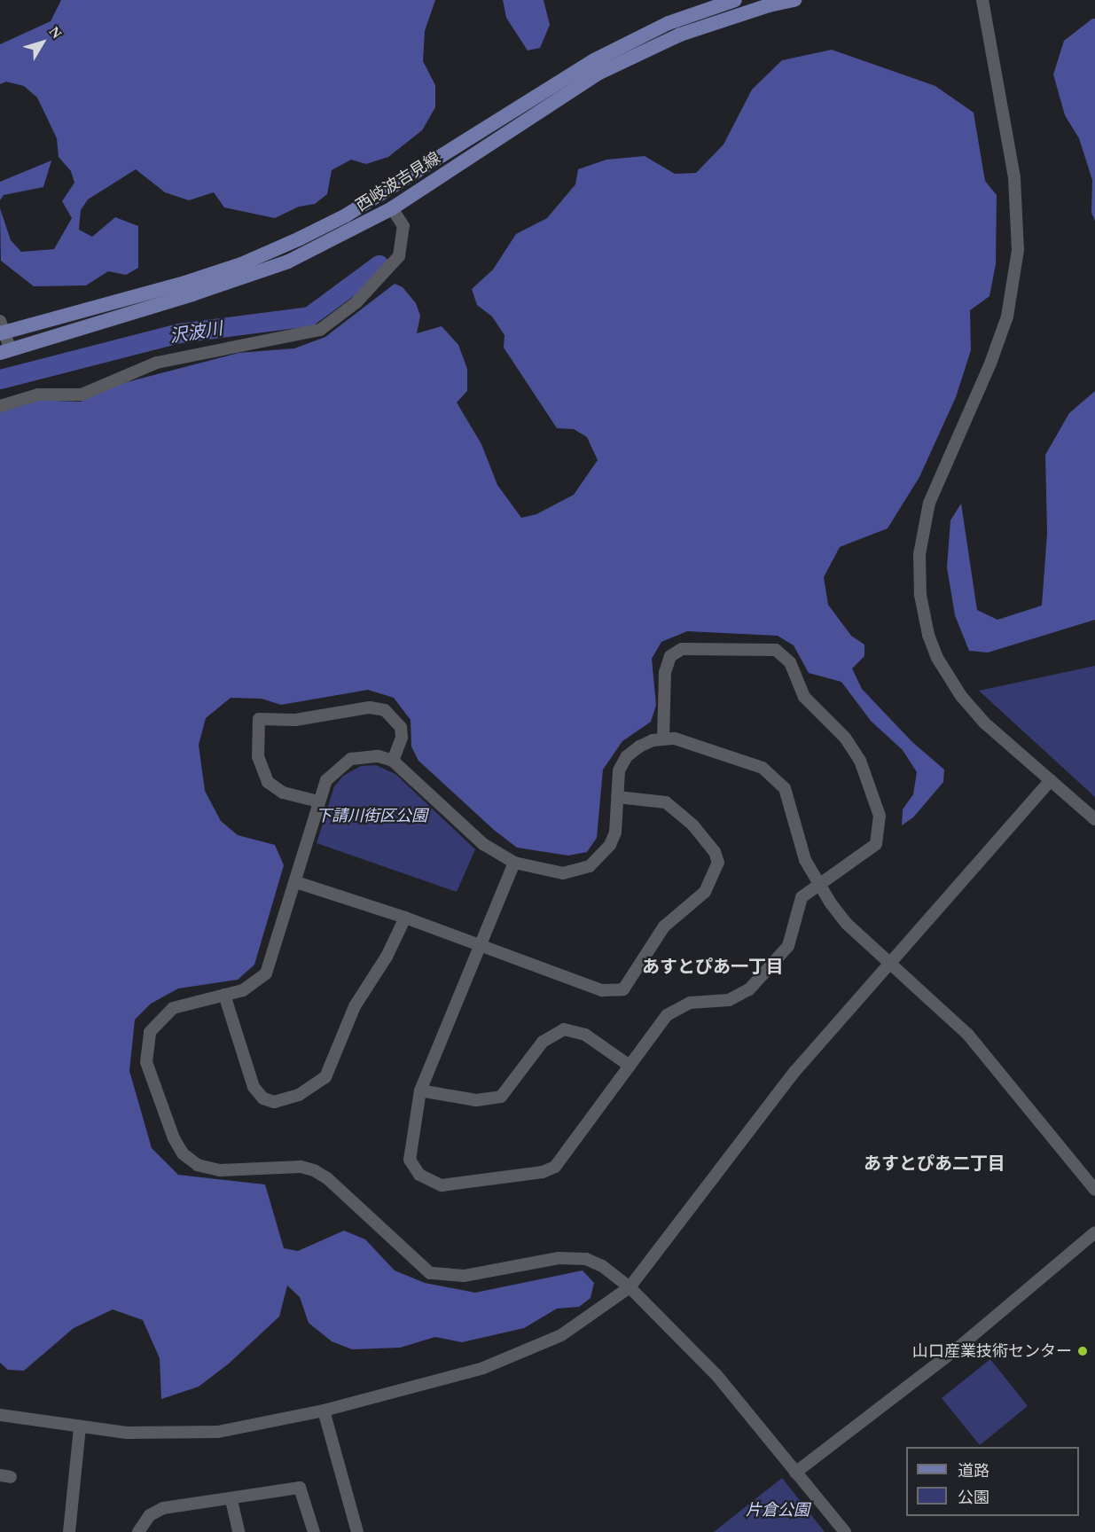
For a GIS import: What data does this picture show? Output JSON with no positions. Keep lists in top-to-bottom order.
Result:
{
  "streets": {
    "main road": ["西岐波吉見線"]
  },
  "districts": ["あすとぴあ一丁目", "あすとぴあ二丁目"],
  "water": ["沢波川"],
  "parks": ["下請川街区公園", "片倉公園"],
  "places": ["山口産業技術センター"],
  "legend": ["道路", "公園"],
  "north": "top right"
}
